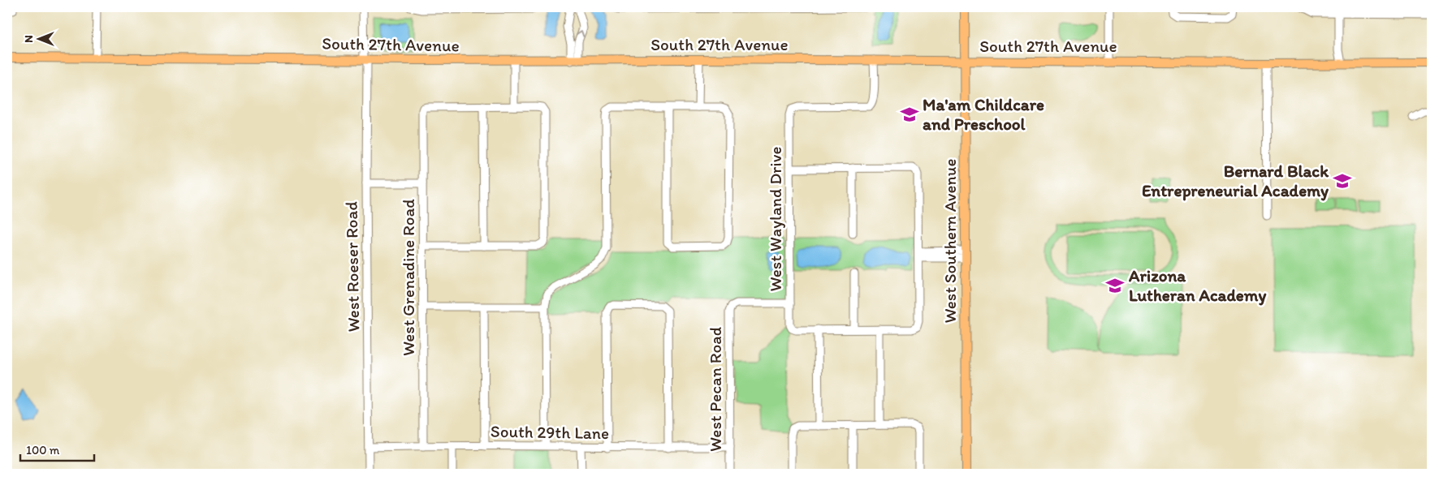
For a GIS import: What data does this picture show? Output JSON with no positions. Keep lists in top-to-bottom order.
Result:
{
  "streets": {
    "main road": ["South 27th Avenue", "West Southern Avenue"],
    "street": [
      "West Wayland Drive",
      "West Roeser Road",
      "West Grenadine Road",
      "West Pecan Road",
      "South 29th Lane"
    ]
  },
  "crossings": [
    ["South 27th Avenue", "West Wayland Drive"],
    ["South 27th Avenue", "West Southern Avenue"],
    ["South 27th Avenue", "West Roeser Road"],
    ["West Wayland Drive", "West Pecan Road"],
    ["West Roeser Road", "South 29th Lane"],
    ["West Grenadine Road", "South 29th Lane"],
    ["West Pecan Road", "South 29th Lane"]
  ],
  "places": {
    "school or university": ["Ma'am Childcare and Preschool", "Bernard Black Entrepreneurial Academy", "Arizona Lutheran Academy"]
  },
  "scale_bar": "100 m",
  "north": "left"
}
